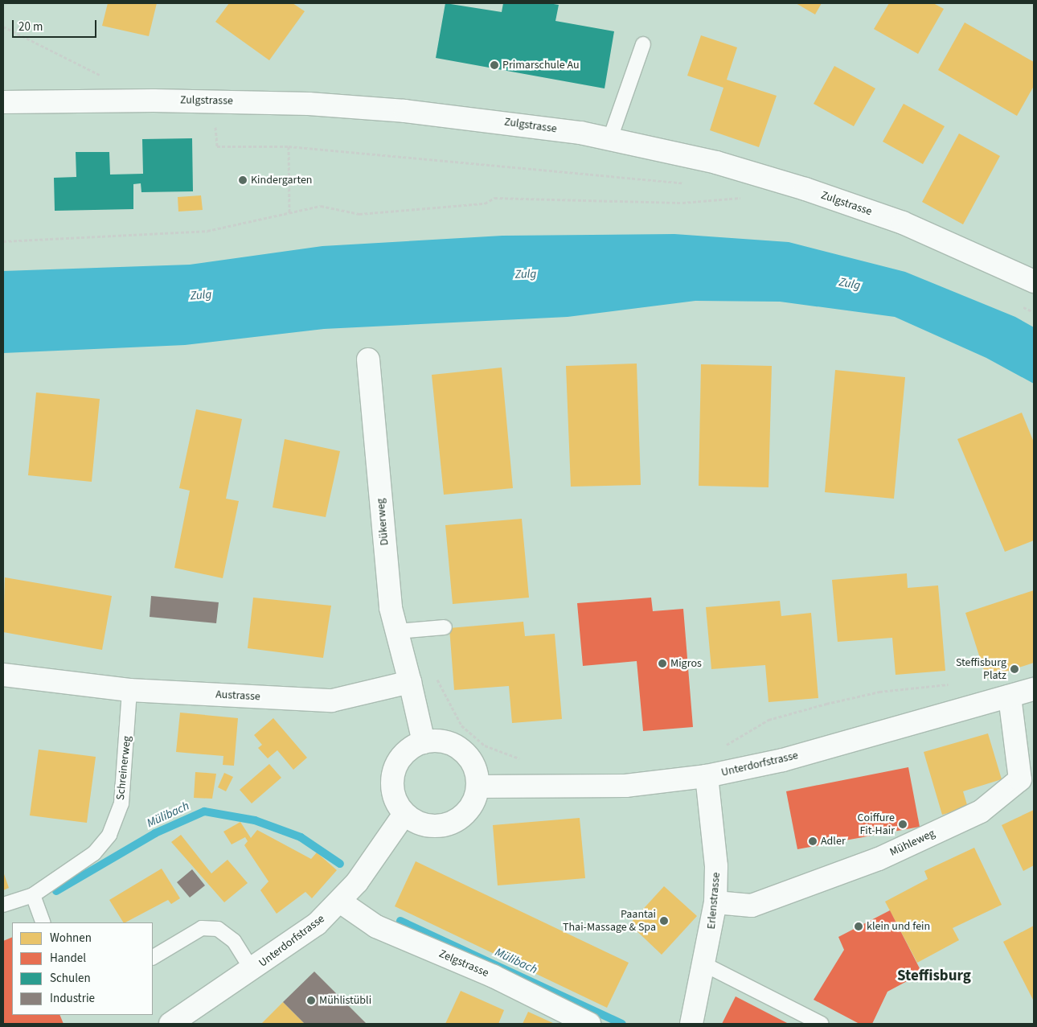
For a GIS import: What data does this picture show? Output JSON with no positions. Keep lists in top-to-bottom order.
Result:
{
  "streets": {
    "street": [
      "Zulgstrasse",
      "Dükerweg",
      "Austrasse",
      "Unterdorfstrasse",
      "Mühleweg",
      "Erlenstrasse",
      "Zelgstrasse"
    ],
    "lane": ["Schreinerweg"]
  },
  "crossings": [
    ["Dükerweg", "Austrasse"],
    ["Austrasse", "Schreinerweg"],
    ["Unterdorfstrasse", "Mühleweg"],
    ["Unterdorfstrasse", "Erlenstrasse"],
    ["Unterdorfstrasse", "Zelgstrasse"],
    ["Mühleweg", "Erlenstrasse"]
  ],
  "districts": ["Steffisburg"],
  "water": ["Zulg", "Mülibach"],
  "places": [
    "Primarschule Au",
    "Kindergarten",
    "Migros",
    "Steffisburg Platz",
    "Coiffure Fit-Hair",
    "Adler",
    "Paantai Thai-Massage & Spa",
    "klein und fein",
    "Mühlistübli"
  ],
  "legend": [
    "Wohnen",
    "Handel",
    "Schulen",
    "Industrie"
  ],
  "scale_bar": "20 m"
}
